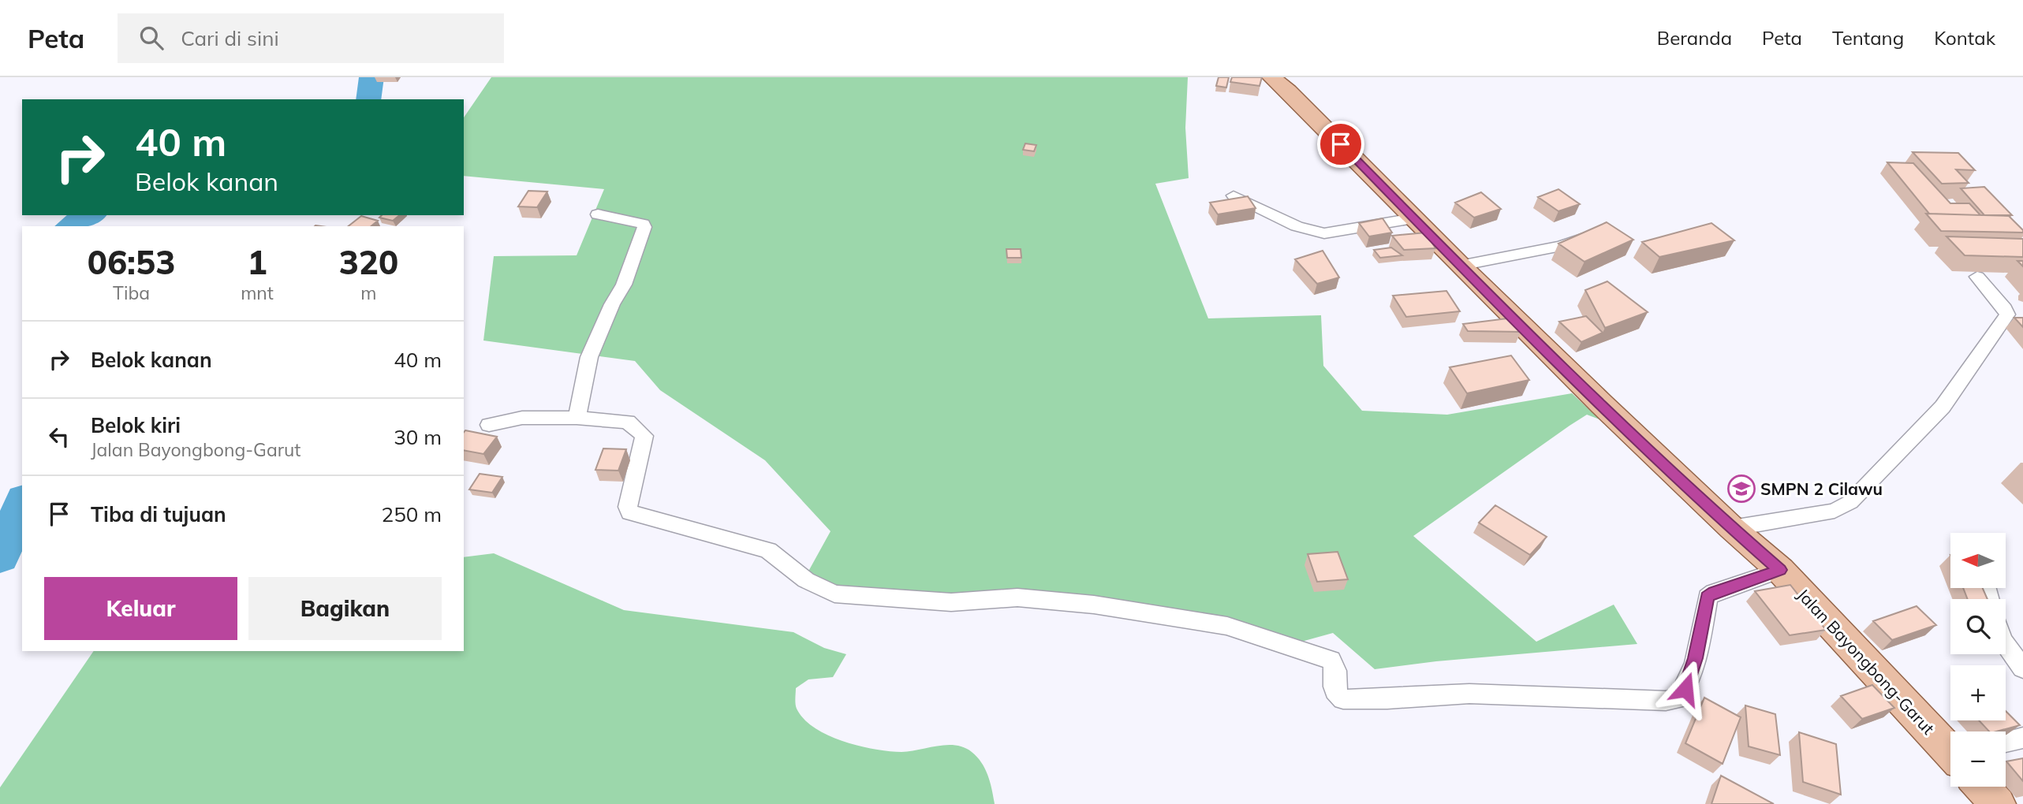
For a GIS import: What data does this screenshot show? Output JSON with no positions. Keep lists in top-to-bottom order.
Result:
{
  "streets": {
    "main road": ["Jalan Bayongbong-Garut"]
  },
  "places": {
    "school or university": ["SMPN 2 Cilawu"]
  },
  "north": "left",
  "page": {
    "header": "Peta",
    "search": "Cari di sini",
    "nav": [
      "Beranda",
      "Peta",
      "Tentang",
      "Kontak"
    ],
    "turn": ["40 m", "Belok kanan"],
    "eta": [
      "06:53",
      "Tiba",
      "1",
      "mnt",
      "320",
      "m"
    ],
    "list": [
      {
        "name": "Belok kanan",
        "value": "40 m"
      },
      {
        "name": "Belok kiri",
        "note": "Jalan Bayongbong-Garut",
        "value": "30 m"
      },
      {
        "name": "Tiba di tujuan",
        "value": "250 m"
      }
    ],
    "map_buttons": ["+", "−"],
    "buttons": ["Keluar", "Bagikan"]
  }
}
